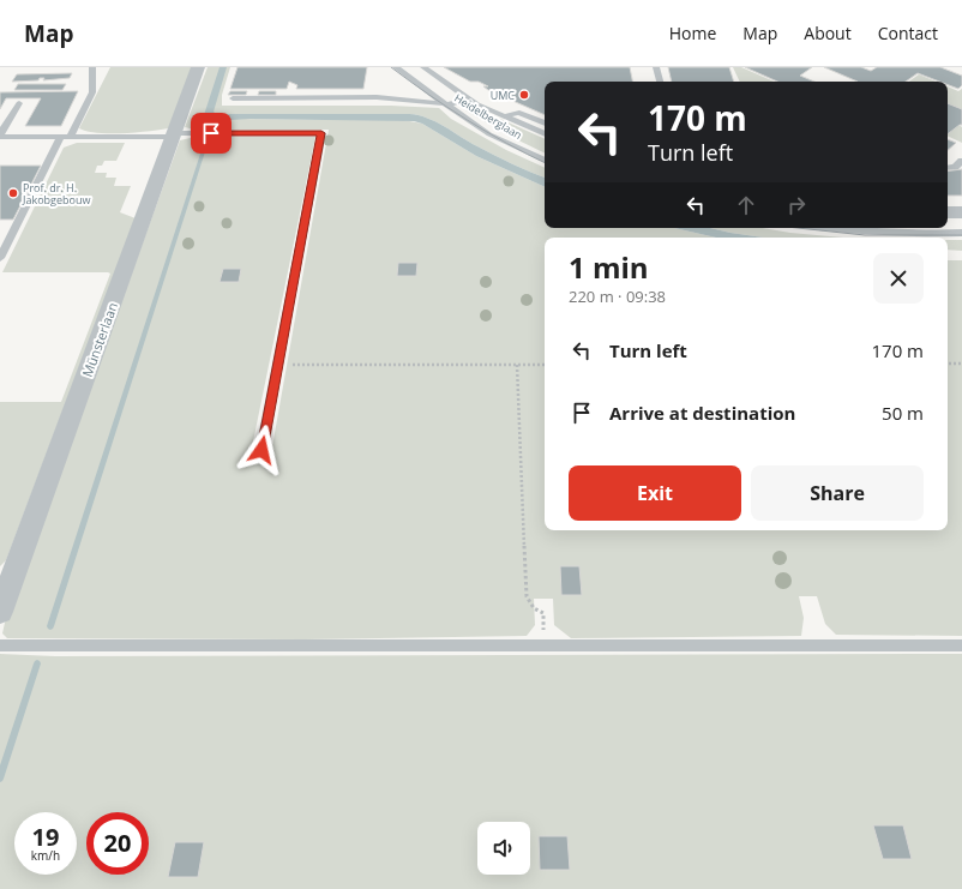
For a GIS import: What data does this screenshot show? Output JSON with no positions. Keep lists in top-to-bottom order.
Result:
{
  "streets": {
    "street": ["Münsterlaan"],
    "lane": ["Heidelberglaan"]
  },
  "places": ["UMC", "Prof. dr. H. Jakobgebouw"],
  "page": {
    "header": "Map",
    "nav": [
      "Home",
      "Map",
      "About",
      "Contact"
    ],
    "turn": ["170 m", "Turn left"],
    "heading": ["1 min", "220 m · 09:38"],
    "list": [
      {
        "name": "Turn left",
        "value": "170 m"
      },
      {
        "name": "Arrive at destination",
        "value": "50 m"
      }
    ],
    "buttons": ["Exit", "Share"],
    "speed": "19 km/h",
    "limit": "20"
  }
}
